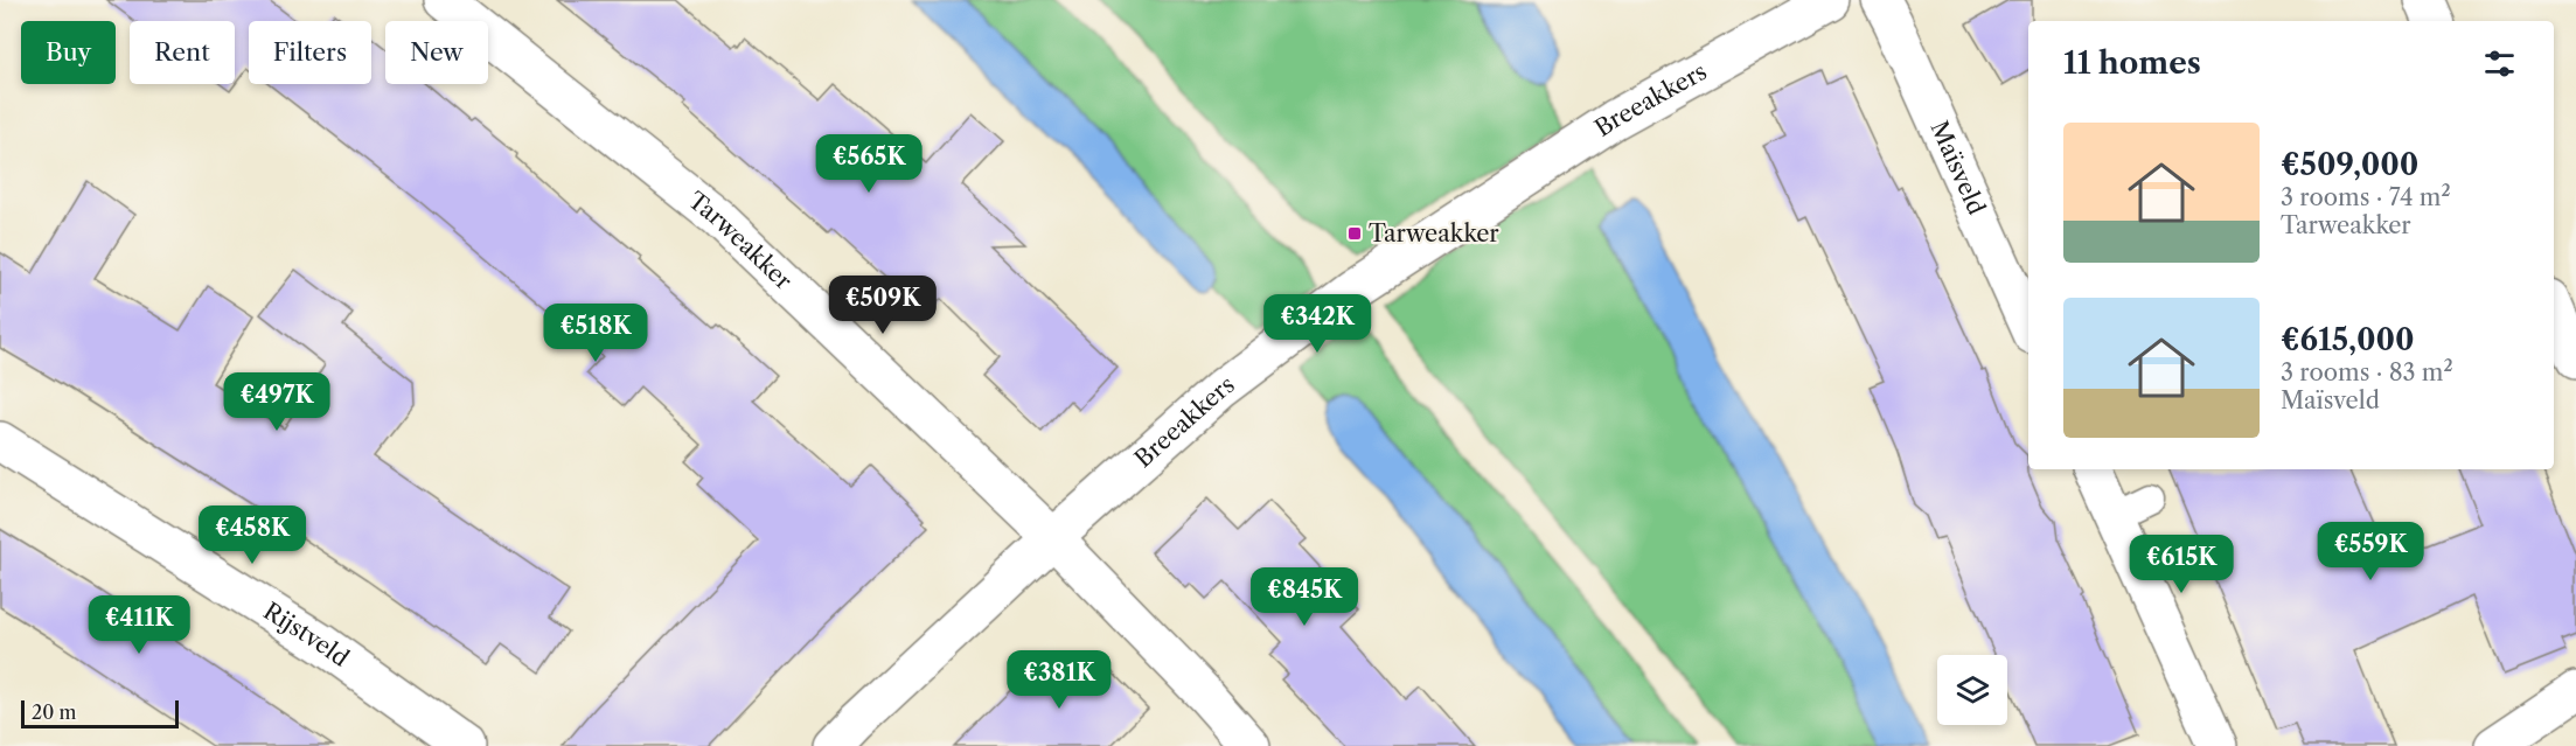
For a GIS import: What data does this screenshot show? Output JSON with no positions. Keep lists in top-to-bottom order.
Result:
{
  "streets": {
    "street": [
      "Breeakkers",
      "Maïsveld",
      "Tarweakker",
      "Rijstveld"
    ]
  },
  "crossings": [
    ["Breeakkers", "Tarweakker"]
  ],
  "places": {
    "transit": ["Tarweakker"]
  },
  "scale_bar": "20 m",
  "page": {
    "chip": [
      "Buy",
      "Rent",
      "Filters",
      "New"
    ],
    "heading": "11 homes",
    "list": [
      {
        "name": "€509,000",
        "note": "3 rooms · 74 m² · Tarweakker"
      },
      {
        "name": "€615,000",
        "note": "3 rooms · 83 m² · Maïsveld"
      }
    ],
    "price": [
      "€565K",
      "€509K",
      "€342K",
      "€518K",
      "€497K",
      "€458K",
      "€559K",
      "€615K",
      "€845K",
      "€411K",
      "€381K"
    ],
    "scale": "20 m"
  }
}
